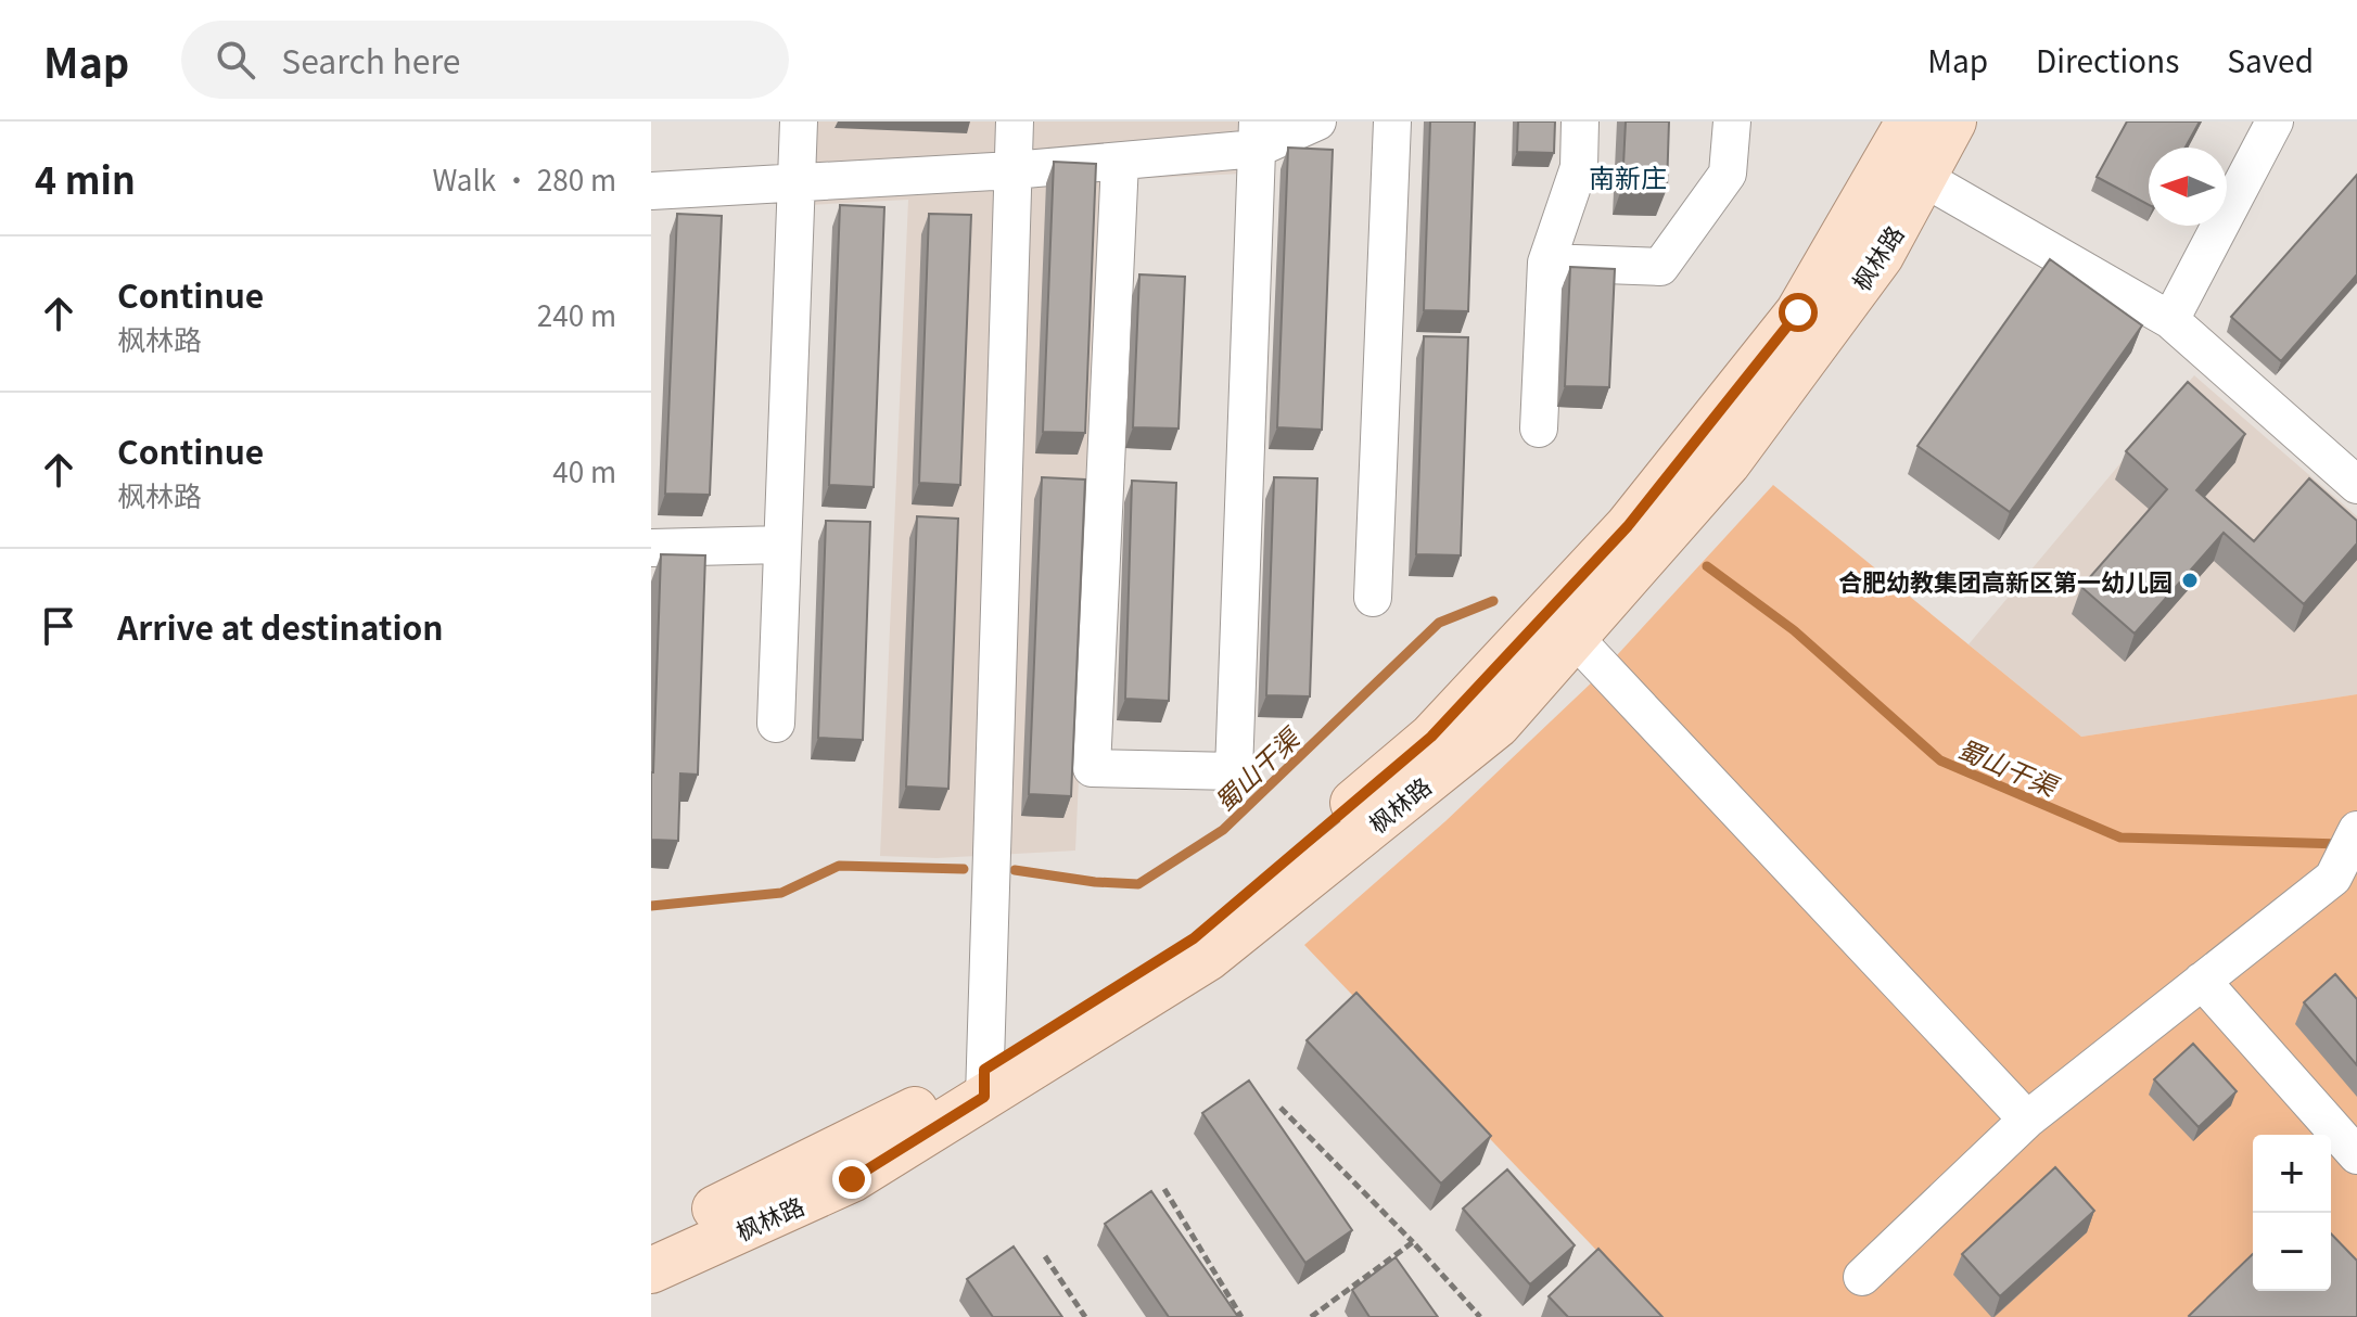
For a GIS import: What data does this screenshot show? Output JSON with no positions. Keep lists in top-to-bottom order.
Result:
{
  "streets": {
    "main road": ["枫林路"]
  },
  "districts": ["南新庄"],
  "water": ["蜀山干渠"],
  "places": ["合肥幼教集团高新区第一幼儿园"],
  "north": "left",
  "page": {
    "header": "Map",
    "search": "Search here",
    "nav": ["Map", "Directions", "Saved"],
    "heading": ["4 min", "Walk · 280 m"],
    "list": [
      ["Continue", "枫林路", "240 m"],
      ["Continue", "枫林路", "40 m"],
      "Arrive at destination"
    ],
    "map_buttons": ["+", "−"]
  }
}
